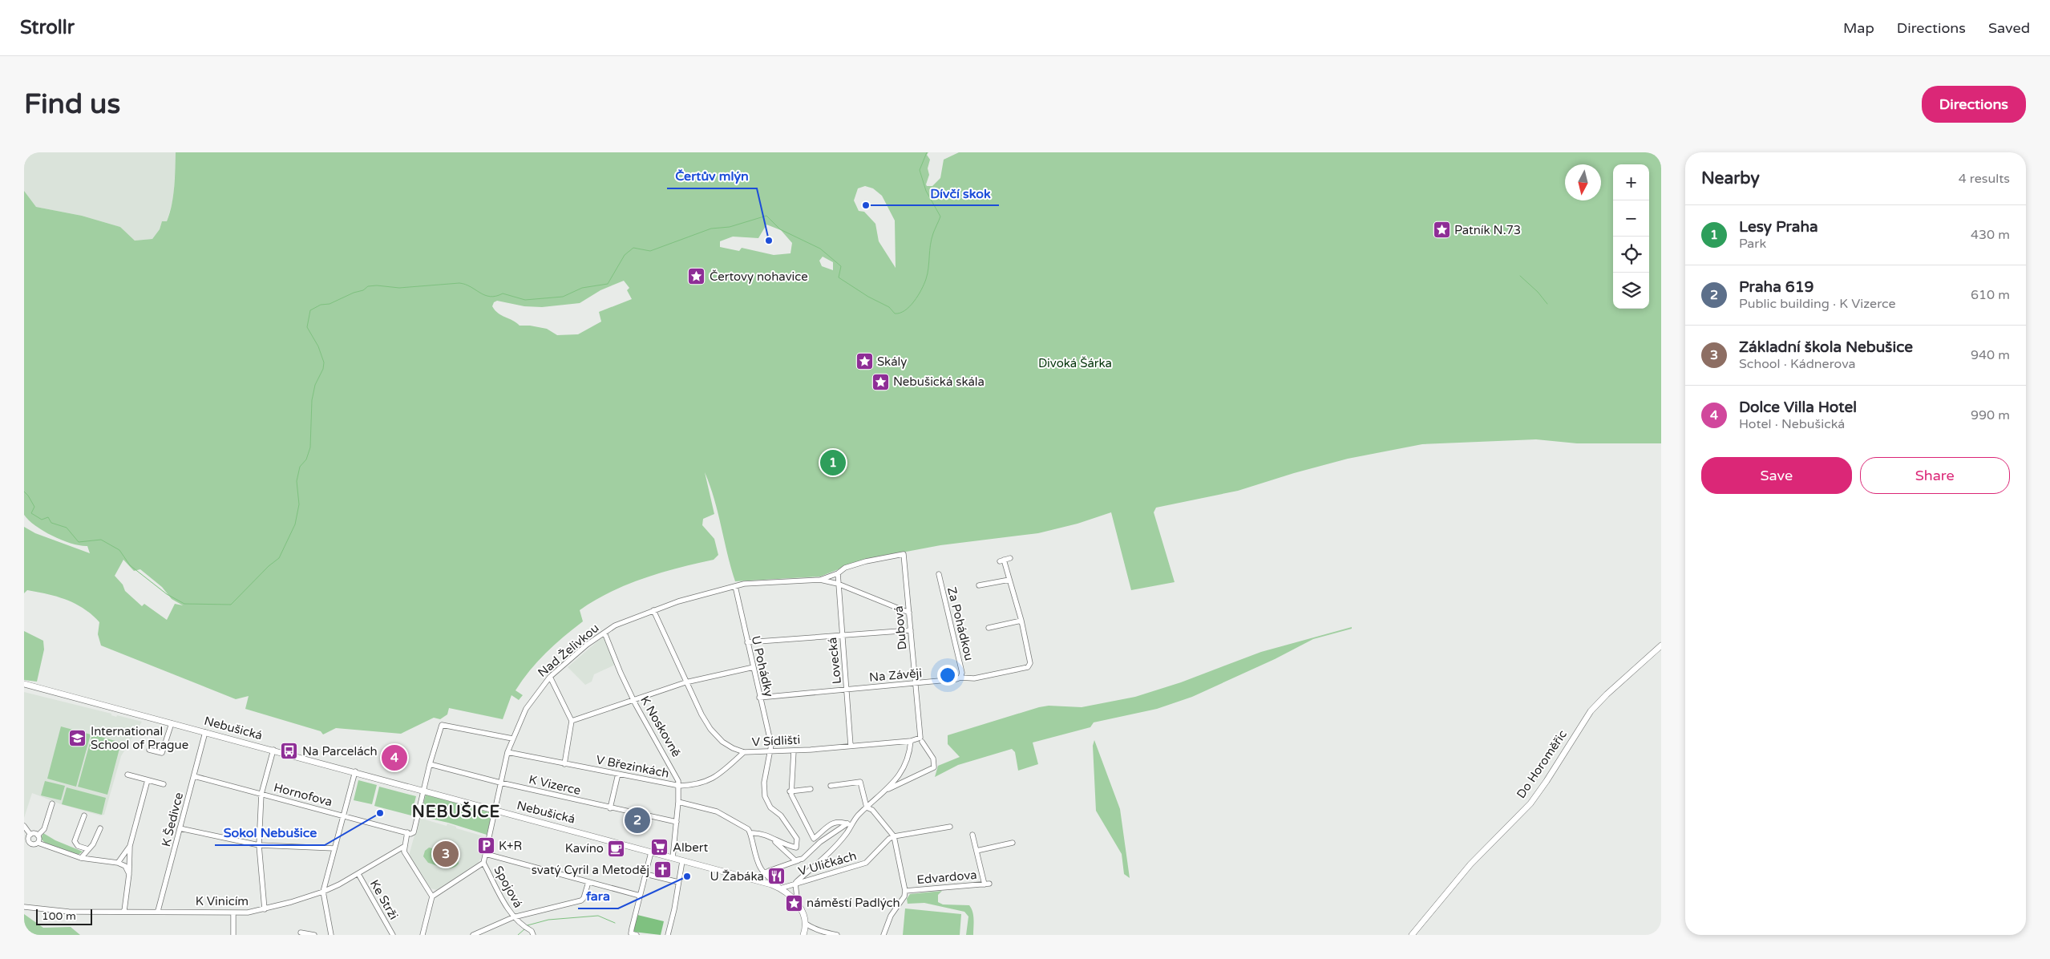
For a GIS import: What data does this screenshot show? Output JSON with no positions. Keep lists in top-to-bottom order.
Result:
{
  "streets": {
    "street": [
      "Za Pohádkou",
      "Dubová",
      "Nad Želivkou",
      "Lovecká",
      "U Pohádky",
      "Na Závěji",
      "K Noskovně",
      "Nebušická",
      "V Sídlišti",
      "Do Horoměřic",
      "V Březinkách",
      "K Vizerce",
      "Hornofova",
      "K Šedivce",
      "V Uličkách",
      "Edvardova",
      "Spojová",
      "Ke Strži",
      "K Vinicím"
    ]
  },
  "crossings": [
    ["Za Pohádkou", "Na Závěji"],
    ["Dubová", "Lovecká"],
    ["Dubová", "Na Závěji"],
    ["Dubová", "V Sídlišti"],
    ["Nad Želivkou", "U Pohádky"],
    ["Nad Želivkou", "K Noskovně"],
    ["Nad Želivkou", "Nebušická"],
    ["Nad Želivkou", "V Sídlišti"],
    ["Nad Želivkou", "V Březinkách"],
    ["Nad Želivkou", "K Vizerce"],
    ["Nad Želivkou", "Spojová"],
    ["Lovecká", "Na Závěji"],
    ["Lovecká", "V Sídlišti"],
    ["U Pohádky", "Na Závěji"],
    ["U Pohádky", "V Sídlišti"],
    ["K Noskovně", "Nebušická"],
    ["K Noskovně", "V Březinkách"],
    ["K Noskovně", "K Vizerce"],
    ["Nebušická", "K Šedivce"],
    ["V Sídlišti", "V Březinkách"],
    ["Hornofova", "K Šedivce"],
    ["K Šedivce", "K Vinicím"],
    ["Ke Strži", "K Vinicím"]
  ],
  "districts": ["NEBUŠICE"],
  "parks": ["Divoká Šárka"],
  "places": {
    "other": [
      "Dívčí skok",
      "Čertův mlýn",
      "Sokol Nebušice",
      "fara"
    ],
    "place": [
      "Patník N.73",
      "Čertovy nohavice",
      "Skály",
      "Nebušická skála",
      "náměstí Padlých"
    ],
    "school or university": ["International School of Prague"],
    "bus stop": ["Na Parcelách"],
    "parking": ["K+R"],
    "supermarket": ["Albert"],
    "cafe": ["Kavíno"],
    "church": ["svatý Cyril a Metoděj"],
    "restaurant": ["U Žabáka"]
  },
  "scale_bar": "100 m",
  "north": "bottom",
  "page": {
    "header": "Strollr",
    "nav": ["Map", "Directions", "Saved"],
    "buttons": [
      "Directions",
      ["Save", "Share"]
    ],
    "title": "Find us",
    "heading": ["Nearby", "4 results"],
    "map_buttons": ["+", "−"],
    "list": [
      {
        "mark": "1",
        "name": "Lesy Praha",
        "note": "Park",
        "value": "430 m"
      },
      {
        "mark": "2",
        "name": "Praha 619",
        "note": "Public building · K Vizerce",
        "value": "610 m"
      },
      {
        "mark": "3",
        "name": "Základní škola Nebušice",
        "note": "School · Kádnerova",
        "value": "940 m"
      },
      {
        "mark": "4",
        "name": "Dolce Villa Hotel",
        "note": "Hotel · Nebušická",
        "value": "990 m"
      }
    ],
    "pins": [
      "1",
      "4",
      "2",
      "3"
    ],
    "scale": "100 m"
  }
}
